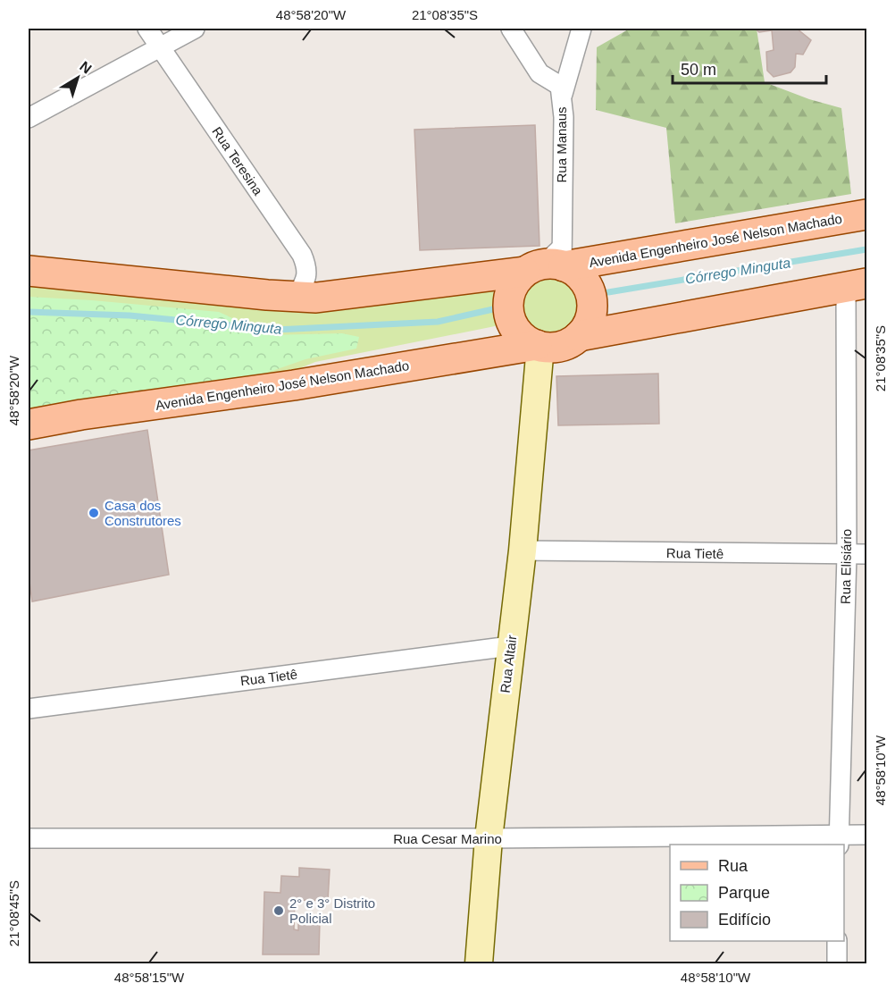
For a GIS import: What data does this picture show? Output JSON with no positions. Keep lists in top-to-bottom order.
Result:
{
  "streets": {
    "main road": ["Avenida Engenheiro José Nelson Machado"],
    "street": [
      "Rua Manaus",
      "Rua Teresina",
      "Rua Tietê",
      "Rua Elisiário",
      "Rua Altair",
      "Rua Cesar Marino"
    ]
  },
  "crossings": [
    ["Rua Manaus", "Avenida Engenheiro José Nelson Machado"],
    ["Rua Manaus", "Rua Altair"],
    ["Rua Teresina", "Avenida Engenheiro José Nelson Machado"],
    ["Avenida Engenheiro José Nelson Machado", "Rua Elisiário"],
    ["Avenida Engenheiro José Nelson Machado", "Rua Altair"],
    ["Rua Tietê", "Rua Elisiário"],
    ["Rua Tietê", "Rua Altair"],
    ["Rua Elisiário", "Rua Cesar Marino"],
    ["Rua Altair", "Rua Cesar Marino"]
  ],
  "water": ["Córrego Minguta"],
  "places": ["Casa dos Construtores", "2° e 3° Distrito Policial"],
  "legend": ["Rua", "Parque", "Edifício"],
  "scale_bar": "50 m",
  "north": "top right",
  "coordinates": [
    "48°58'20\"W",
    "21°08'35\"S",
    "48°58'10\"W",
    "21°08'45\"S",
    "48°58'15\"W"
  ]
}
